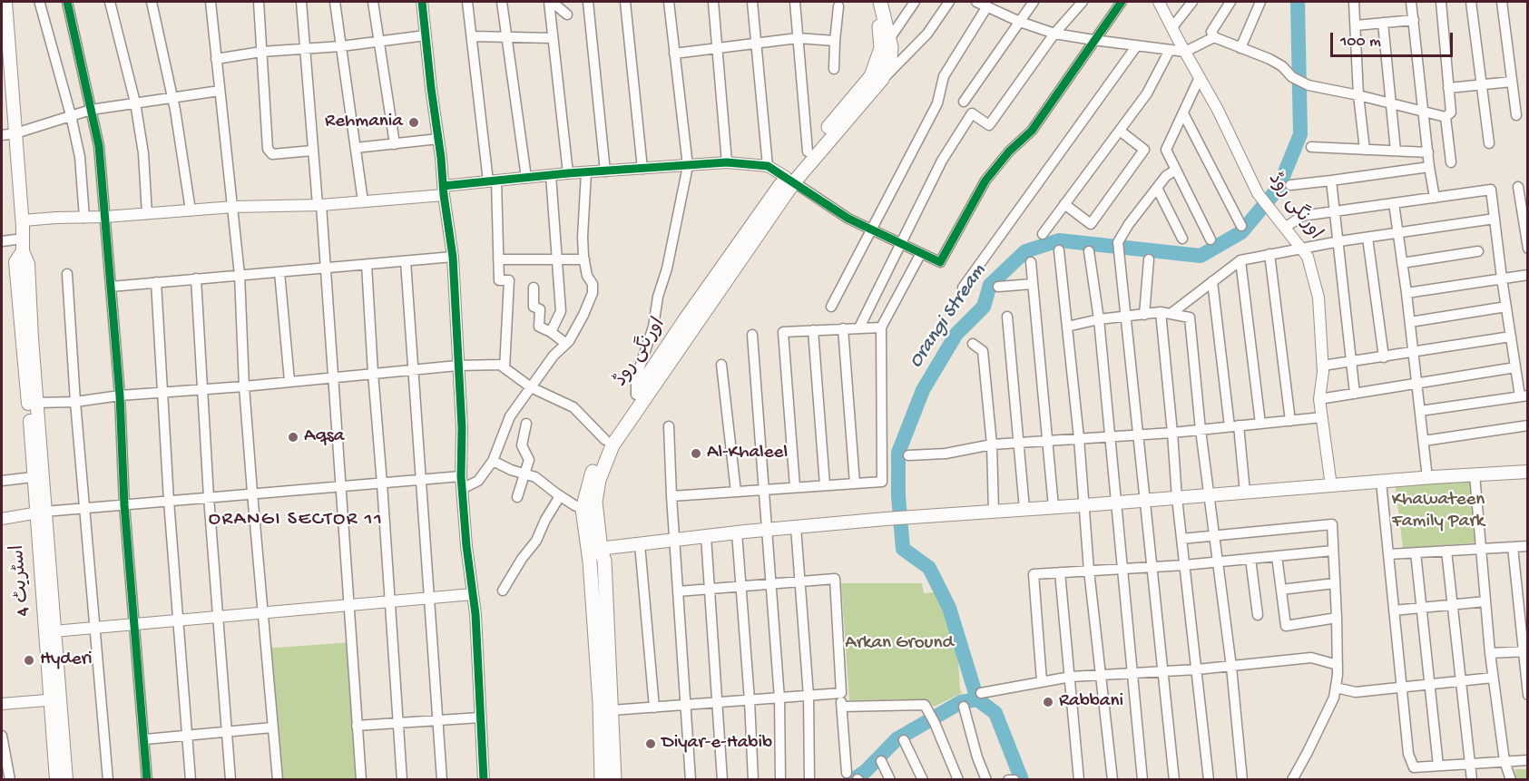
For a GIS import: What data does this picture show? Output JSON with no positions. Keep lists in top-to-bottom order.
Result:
{
  "streets": {
    "main road": ["اورنگی روڈ", "اسٹریٹ 4"]
  },
  "districts": ["ORANGI SECTOR 11"],
  "water": ["Orangi Stream"],
  "parks": ["Khawateen Family Park", "Arkan Ground"],
  "places": [
    "Rehmania",
    "Aqsa",
    "Al-Khaleel",
    "Hyderi",
    "Rabbani",
    "Diyar-e-Habib"
  ],
  "scale_bar": "100 m"
}
